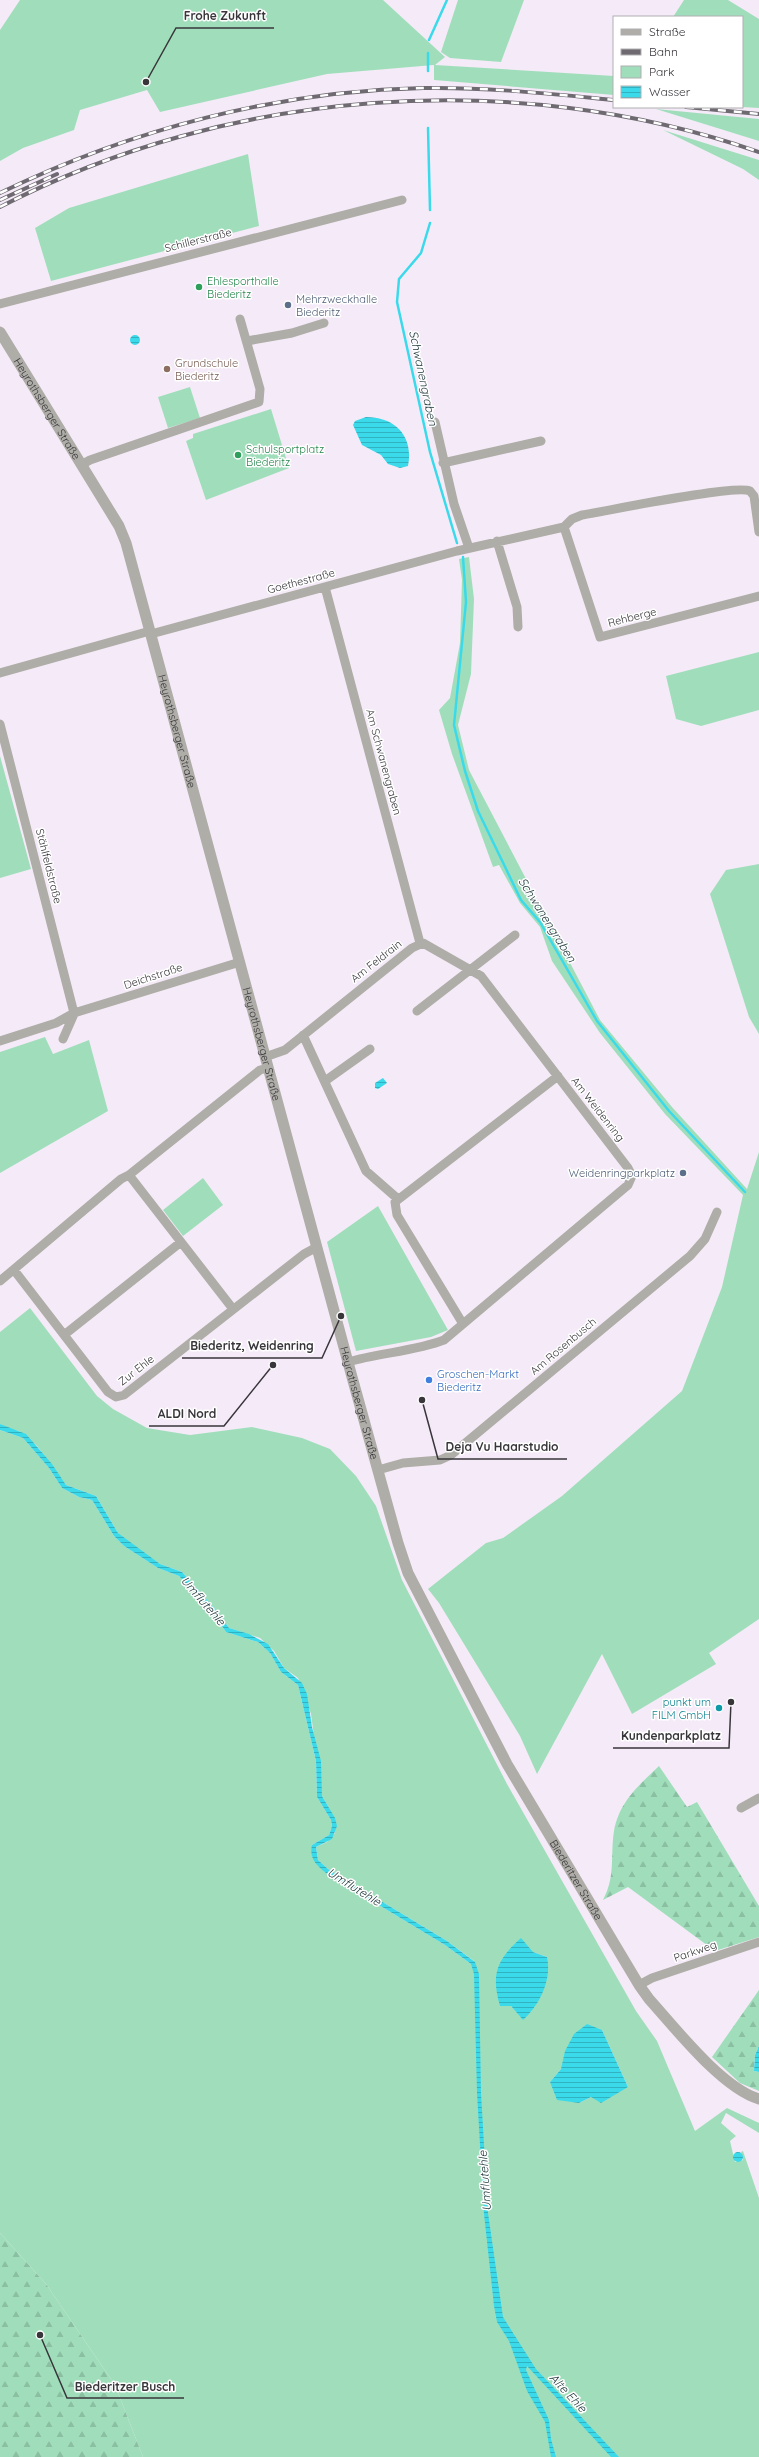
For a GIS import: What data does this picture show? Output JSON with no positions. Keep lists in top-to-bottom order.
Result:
{
  "streets": {
    "street": [
      "Schillerstraße",
      "Heyrothsberger Straße",
      "Goethestraße",
      "Rehberge",
      "Am Schwanengraben",
      "Stählfeldstraße",
      "Am Feldrain",
      "Deichstraße",
      "Am Weidenring",
      "Am Rosenbusch",
      "Zur Ehle",
      "Biederitzer Straße",
      "Parkweg"
    ]
  },
  "crossings": [
    ["Heyrothsberger Straße", "Goethestraße"],
    ["Heyrothsberger Straße", "Am Feldrain"],
    ["Heyrothsberger Straße", "Deichstraße"],
    ["Heyrothsberger Straße", "Am Weidenring"],
    ["Heyrothsberger Straße", "Am Rosenbusch"],
    ["Heyrothsberger Straße", "Zur Ehle"],
    ["Heyrothsberger Straße", "Biederitzer Straße"],
    ["Goethestraße", "Am Schwanengraben"],
    ["Am Schwanengraben", "Am Feldrain"],
    ["Stählfeldstraße", "Deichstraße"],
    ["Biederitzer Straße", "Parkweg"]
  ],
  "water": ["Schwanengraben", "Umflutehle", "Alte Ehle"],
  "places": [
    "Frohe Zukunft",
    "Ehlesporthalle Biederitz",
    "Mehrzweckhalle Biederitz",
    "Grundschule Biederitz",
    "Schulsportplatz Biederitz",
    "Weidenringparkplatz",
    "Biederitz, Weidenring",
    "ALDI Nord",
    "Groschen-Markt Biederitz",
    "Deja Vu Haarstudio",
    "Kundenparkplatz",
    "punkt um FILM GmbH",
    "Biederitzer Busch"
  ],
  "legend": [
    "Straße",
    "Bahn",
    "Park",
    "Wasser"
  ]
}
